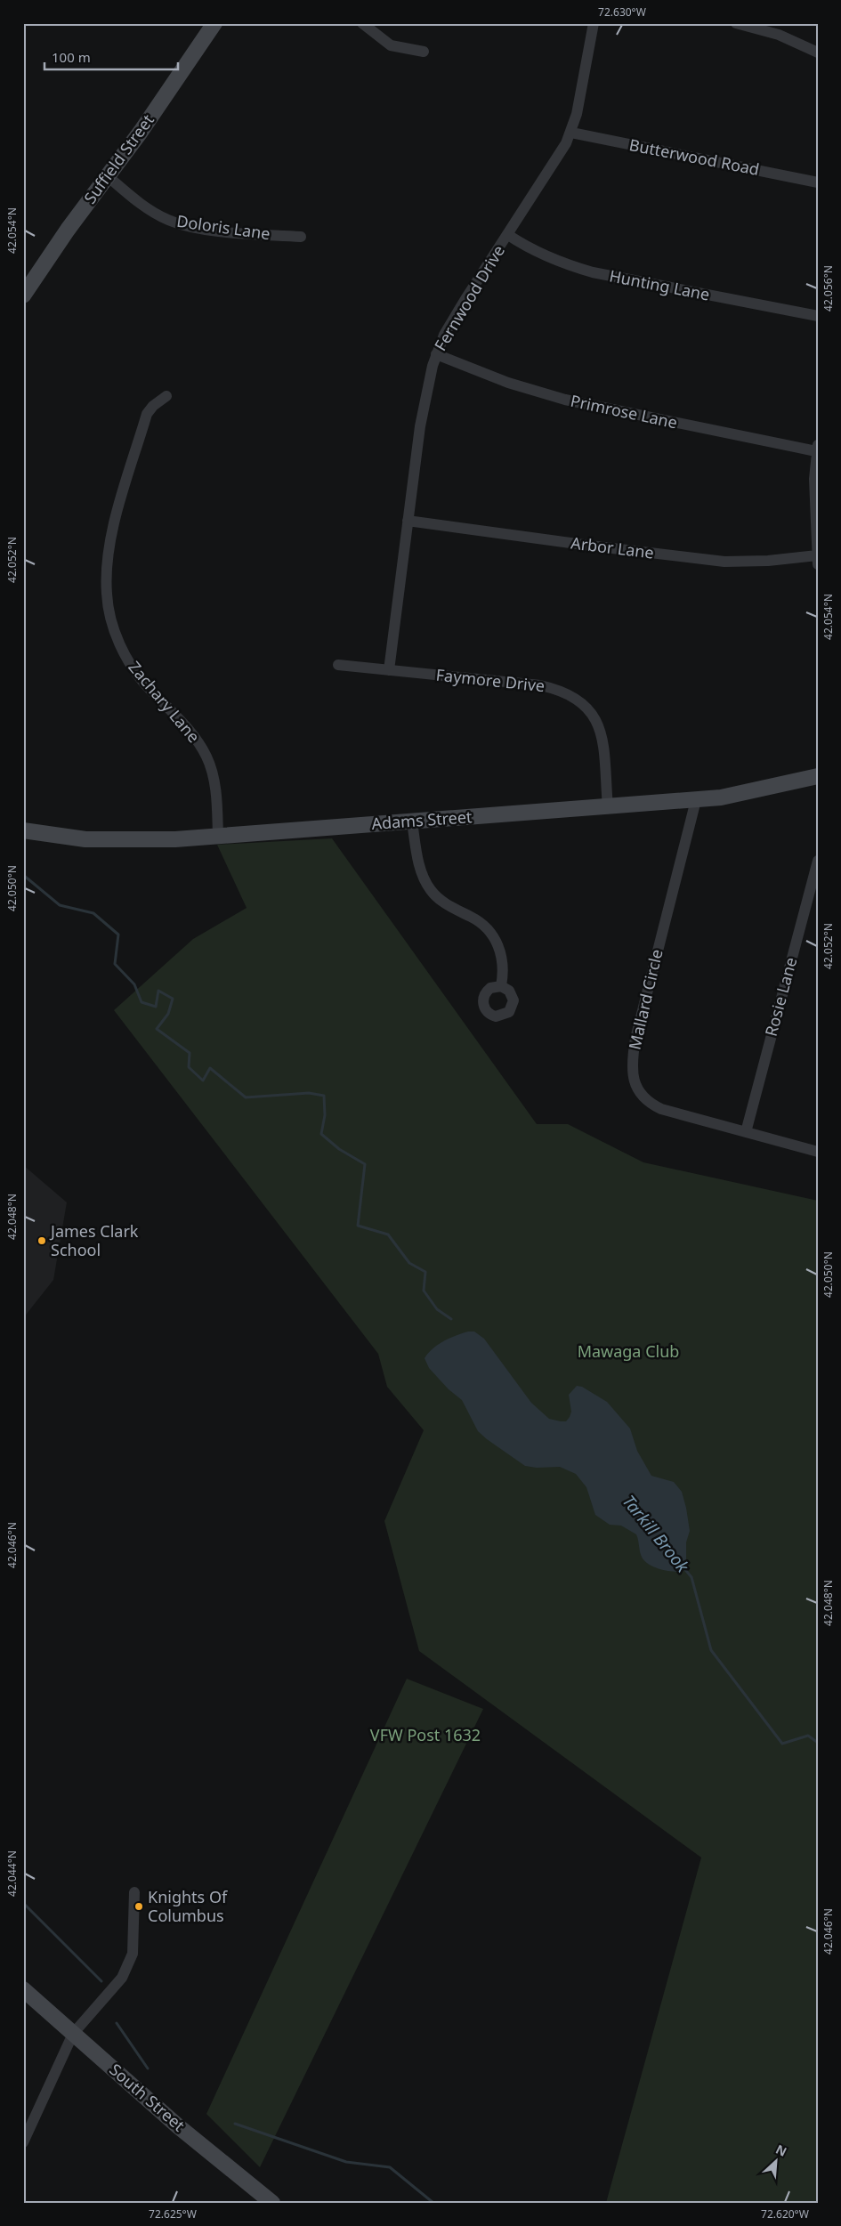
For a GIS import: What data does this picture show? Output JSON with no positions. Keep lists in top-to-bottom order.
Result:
{
  "streets": {
    "street": [
      "Butterwood Road",
      "Suffield Street",
      "Doloris Lane",
      "Hunting Lane",
      "Fernwood Drive",
      "Primrose Lane",
      "Arbor Lane",
      "Faymore Drive",
      "Zachary Lane",
      "Adams Street",
      "Rosie Lane",
      "Mallard Circle",
      "South Street"
    ]
  },
  "crossings": [
    ["Butterwood Road", "Fernwood Drive"],
    ["Suffield Street", "Doloris Lane"],
    ["Hunting Lane", "Fernwood Drive"],
    ["Fernwood Drive", "Primrose Lane"],
    ["Fernwood Drive", "Arbor Lane"],
    ["Fernwood Drive", "Faymore Drive"],
    ["Faymore Drive", "Adams Street"],
    ["Zachary Lane", "Adams Street"],
    ["Adams Street", "Mallard Circle"],
    ["Rosie Lane", "Mallard Circle"]
  ],
  "water": ["Tarkill Brook"],
  "parks": ["Mawaga Club", "VFW Post 1632"],
  "places": ["James Clark School", "Knights Of Columbus"],
  "scale_bar": "100 m",
  "north": "top right",
  "coordinates": [
    "72.630°W",
    "42.054°N",
    "42.056°N",
    "42.052°N",
    "42.050°N",
    "42.048°N",
    "42.046°N",
    "42.044°N",
    "72.625°W",
    "72.620°W"
  ]
}
